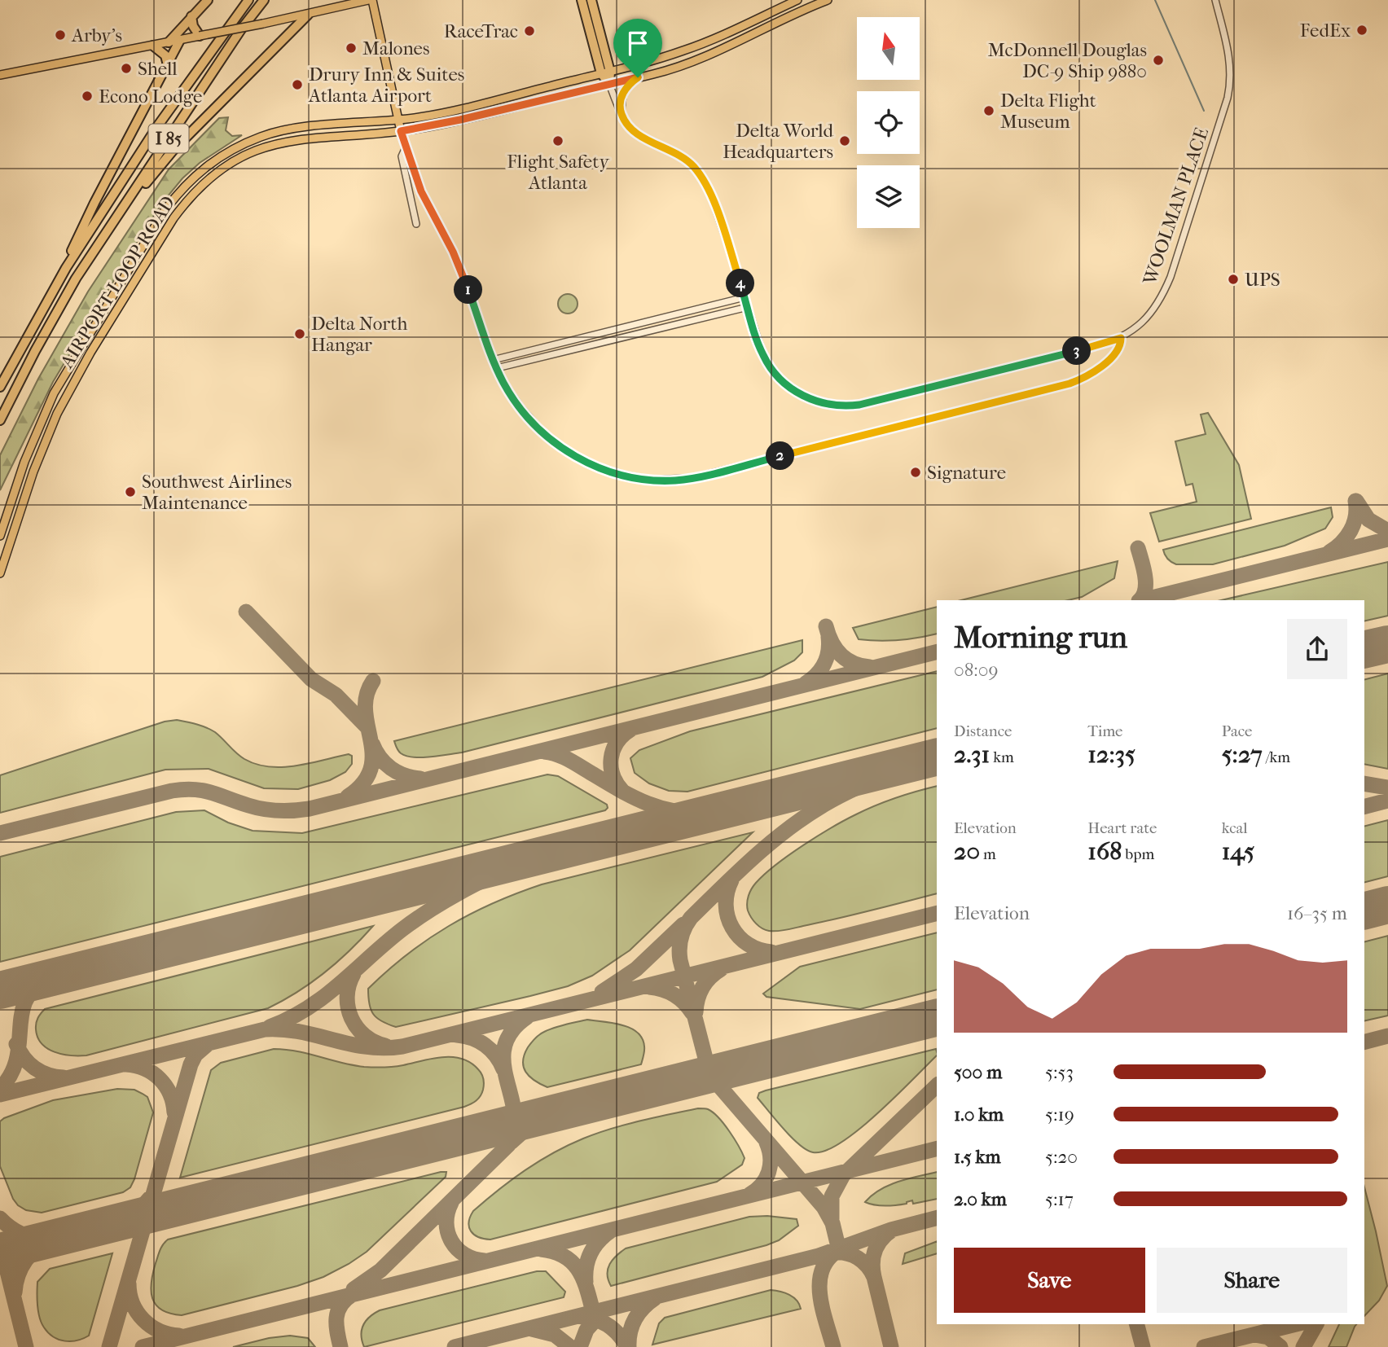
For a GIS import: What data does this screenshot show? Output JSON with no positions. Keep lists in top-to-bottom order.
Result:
{
  "streets": {
    "highway": ["I 85"],
    "main road": ["AIRPORT LOOP ROAD"],
    "street": ["WOOLMAN PLACE"]
  },
  "places": [
    "FedEx",
    "RaceTrac",
    "Arby's",
    "Malones",
    "McDonnell Douglas DC-9 Ship 9880",
    "Shell",
    "Drury Inn & Suites Atlanta Airport",
    "Econo Lodge",
    "Delta Flight Museum",
    "Flight Safety Atlanta",
    "Delta World Headquarters",
    "UPS",
    "Delta North Hangar",
    "Signature",
    "Southwest Airlines Maintenance"
  ],
  "north": "top",
  "page": {
    "pins": [
      "4",
      "1",
      "3",
      "2"
    ],
    "heading": ["Morning run", "08:09"],
    "stats": [
      ["Distance", "2.31 km"],
      ["Time", "12:35"],
      ["Pace", "5:27 /km"],
      ["Elevation", "20 m"],
      ["Heart rate", "168 bpm"],
      ["kcal", "145"]
    ],
    "chart": ["Elevation", "16–35 m"],
    "list": [
      {
        "name": "500 m",
        "note": "5:53"
      },
      {
        "name": "1.0 km",
        "note": "5:19"
      },
      {
        "name": "1.5 km",
        "note": "5:20"
      },
      {
        "name": "2.0 km",
        "note": "5:17"
      }
    ],
    "buttons": ["Save", "Share"]
  }
}
